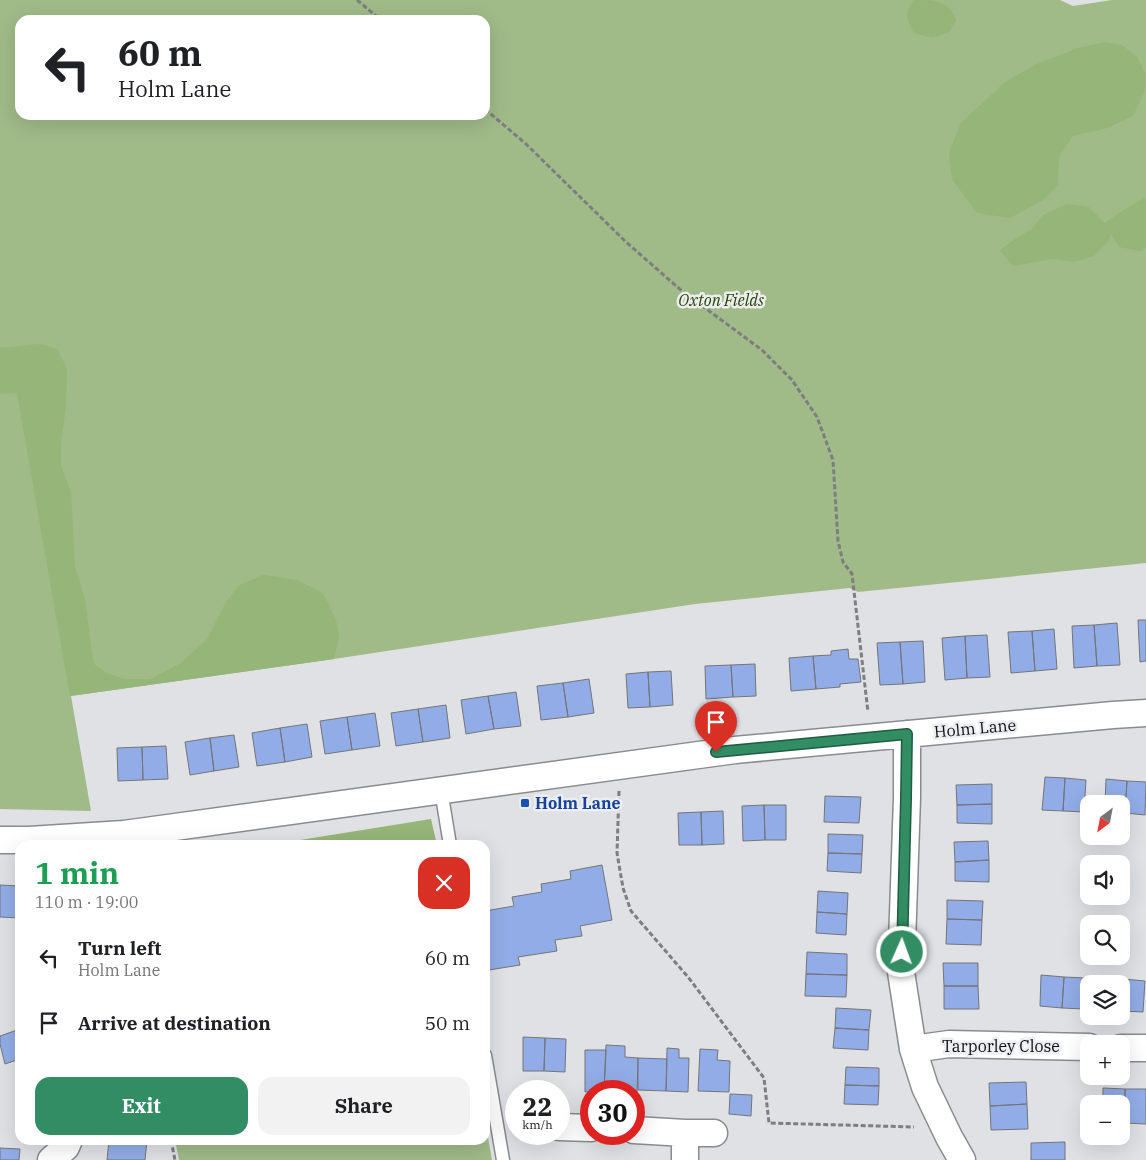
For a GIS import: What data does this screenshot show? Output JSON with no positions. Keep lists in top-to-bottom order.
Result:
{
  "streets": {
    "street": ["Holm Lane", "Tarporley Close"]
  },
  "parks": ["Oxton Fields"],
  "places": {
    "transit": ["Holm Lane"]
  },
  "north": "bottom left",
  "page": {
    "turn": ["60 m", "Holm Lane"],
    "map_buttons": ["+", "−"],
    "heading": ["1 min", "110 m · 19:00"],
    "list": [
      {
        "name": "Turn left",
        "note": "Holm Lane",
        "value": "60 m"
      },
      {
        "name": "Arrive at destination",
        "value": "50 m"
      }
    ],
    "buttons": ["Exit", "Share"],
    "speed": "22 km/h",
    "limit": "30"
  }
}
